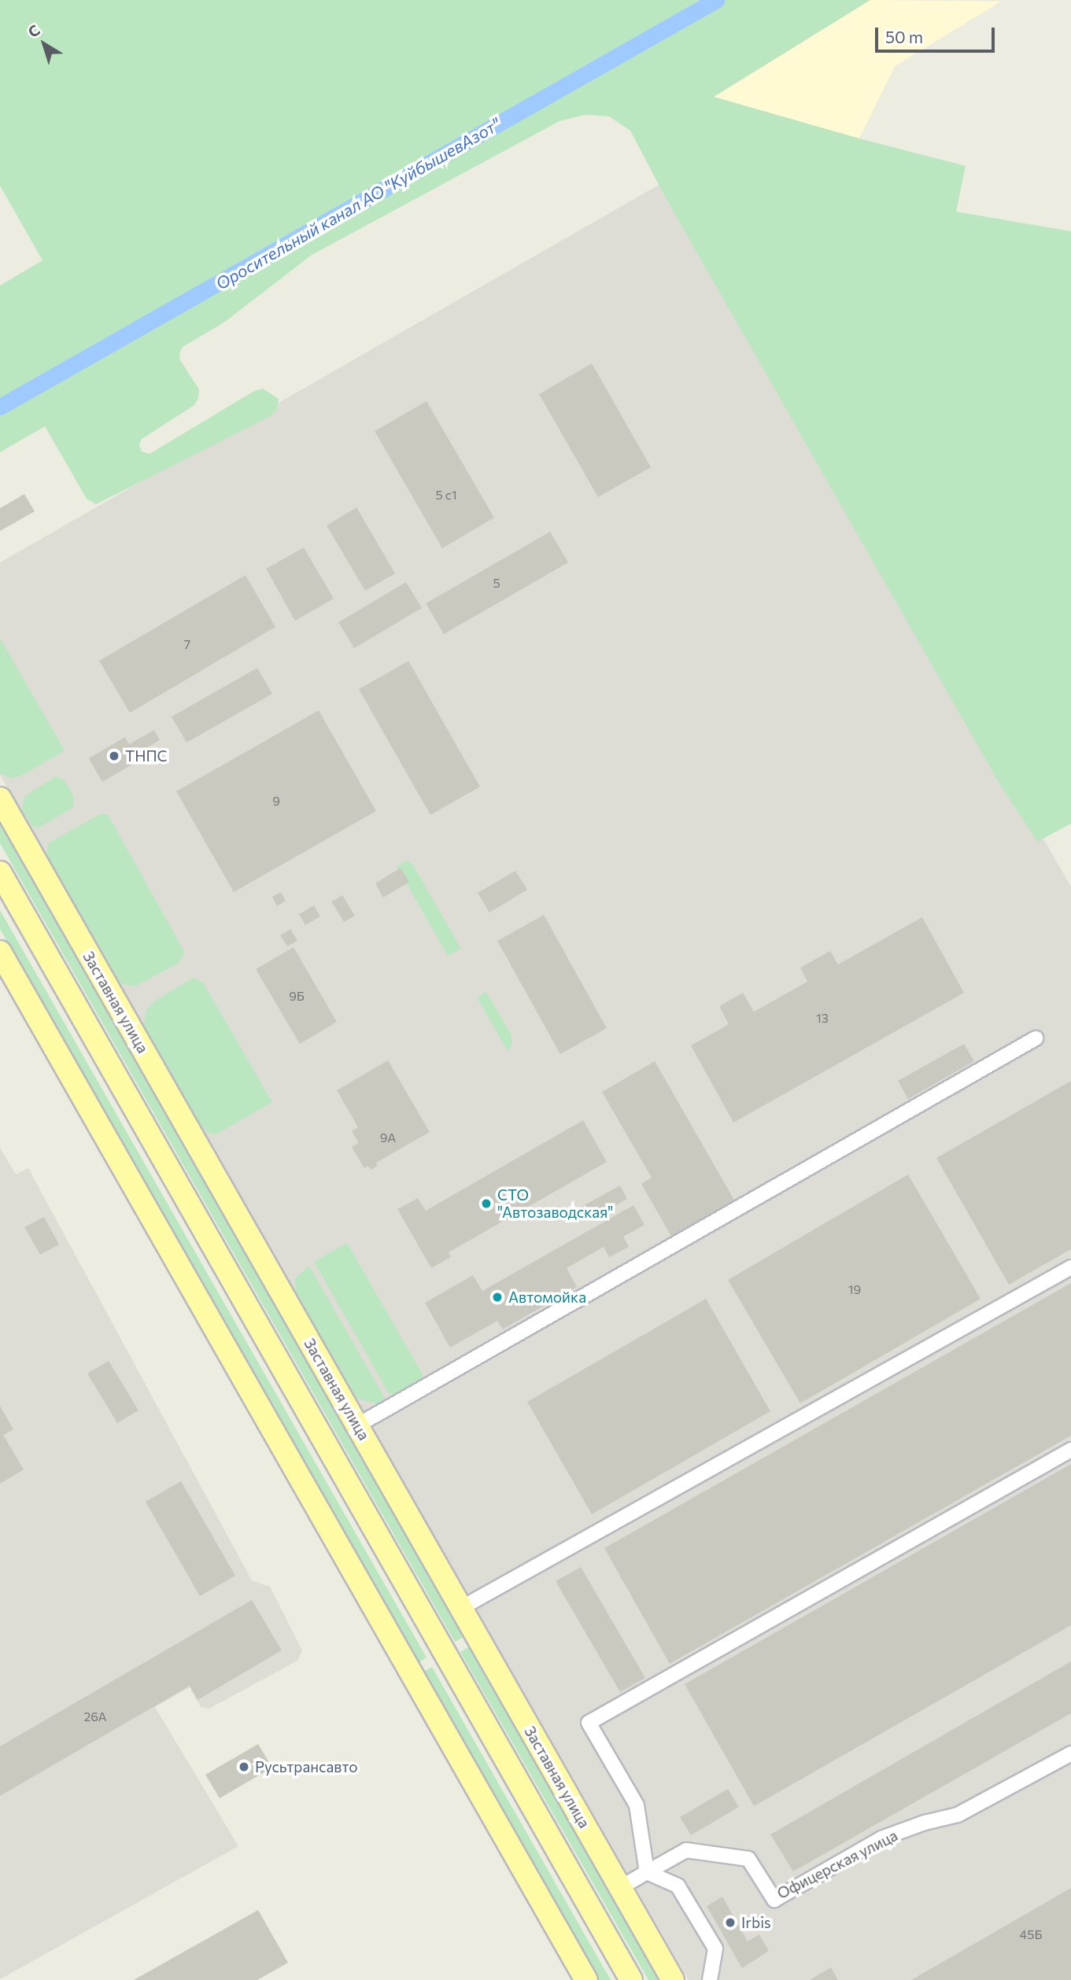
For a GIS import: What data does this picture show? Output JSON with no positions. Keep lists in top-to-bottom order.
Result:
{
  "streets": {
    "main road": ["Заставная улица"],
    "street": ["Офицерская улица"]
  },
  "water": ["Оросительный канал АО \"КуйбышевАзот\""],
  "places": [
    "ТНПС",
    "СТО \"Автозаводская\"",
    "Автомойка",
    "Русьтрансавто",
    "Irbis"
  ],
  "house_numbers": [
    "5 с1",
    "5",
    "7",
    "9",
    "9Б",
    "13",
    "9А",
    "19",
    "26А",
    "45Б"
  ],
  "scale_bar": "50 m",
  "north": "top left"
}
